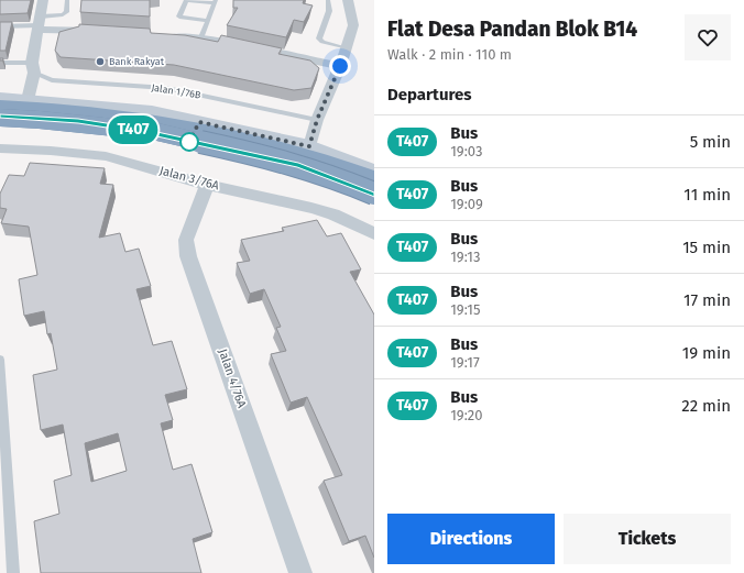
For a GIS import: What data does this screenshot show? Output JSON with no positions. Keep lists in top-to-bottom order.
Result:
{
  "streets": {
    "street": ["Jalan 3/76A", "Jalan 4/76A"],
    "lane": ["Jalan 1/76B"]
  },
  "crossings": [
    ["Jalan 3/76A", "Jalan 4/76A"]
  ],
  "places": ["Bank Rakyat"],
  "lines": ["bus line T407"],
  "page": {
    "on_map": "T407",
    "heading": [
      ["Flat Desa Pandan Blok B14", "Walk · 2 min · 110 m"],
      "Departures"
    ],
    "list": [
      {
        "mark": "T407",
        "name": "Bus",
        "note": "19:03",
        "value": "5 min"
      },
      {
        "mark": "T407",
        "name": "Bus",
        "note": "19:09",
        "value": "11 min"
      },
      {
        "mark": "T407",
        "name": "Bus",
        "note": "19:13",
        "value": "15 min"
      },
      {
        "mark": "T407",
        "name": "Bus",
        "note": "19:15",
        "value": "17 min"
      },
      {
        "mark": "T407",
        "name": "Bus",
        "note": "19:17",
        "value": "19 min"
      },
      {
        "mark": "T407",
        "name": "Bus",
        "note": "19:20",
        "value": "22 min"
      }
    ],
    "buttons": ["Directions", "Tickets"]
  }
}
